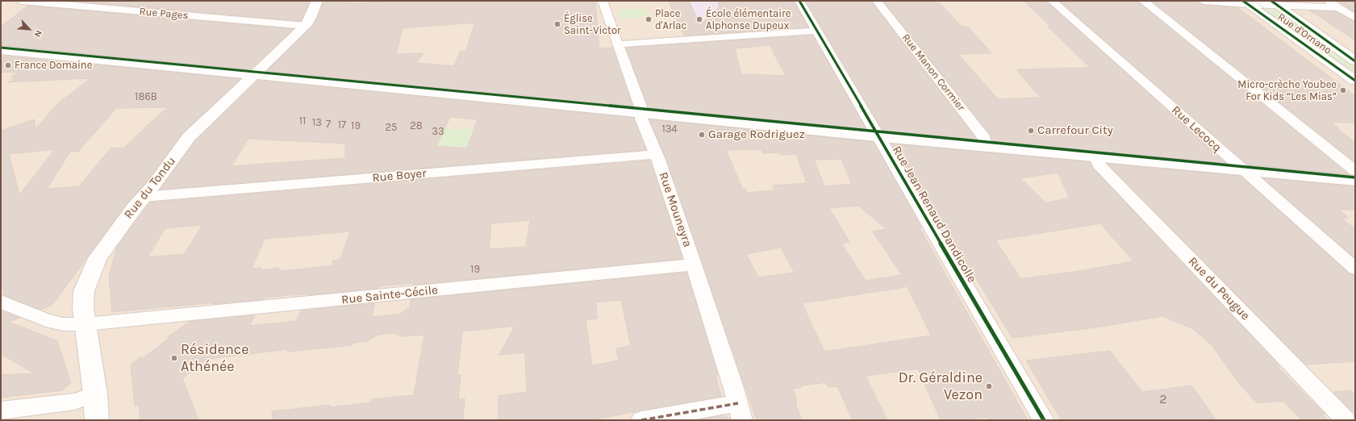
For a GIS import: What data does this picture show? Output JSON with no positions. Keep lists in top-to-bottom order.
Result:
{
  "streets": {
    "street": [
      "Rue Pages",
      "Rue d'Ornano",
      "Rue Manon Cormier",
      "Rue Lecocq",
      "Rue Boyer",
      "Rue du Tondu",
      "Rue Mouneyra",
      "Rue Jean Renaud Dandicolle",
      "Rue du Peugue",
      "Rue Sainte-Cécile"
    ]
  },
  "crossings": [
    ["Rue Pages", "Rue du Tondu"],
    ["Rue Boyer", "Rue du Tondu"],
    ["Rue Boyer", "Rue Mouneyra"],
    ["Rue du Tondu", "Rue Sainte-Cécile"],
    ["Rue Mouneyra", "Rue Sainte-Cécile"]
  ],
  "places": [
    "Place d'Arlac",
    "École élémentaire Alphonse Dupeux",
    "Église Saint-Victor",
    "France Domaine",
    "Micro-crèche Youbee For Kids “Les Mias”",
    "Carrefour City",
    "Garage Rodriguez",
    "Résidence Athénée",
    "Dr. Géraldine Vezon"
  ],
  "house_numbers": [
    "186B",
    "11",
    "13",
    "7",
    "17",
    "19",
    "28",
    "25",
    "134",
    "33",
    "19",
    "2"
  ],
  "north": "bottom right"
}
